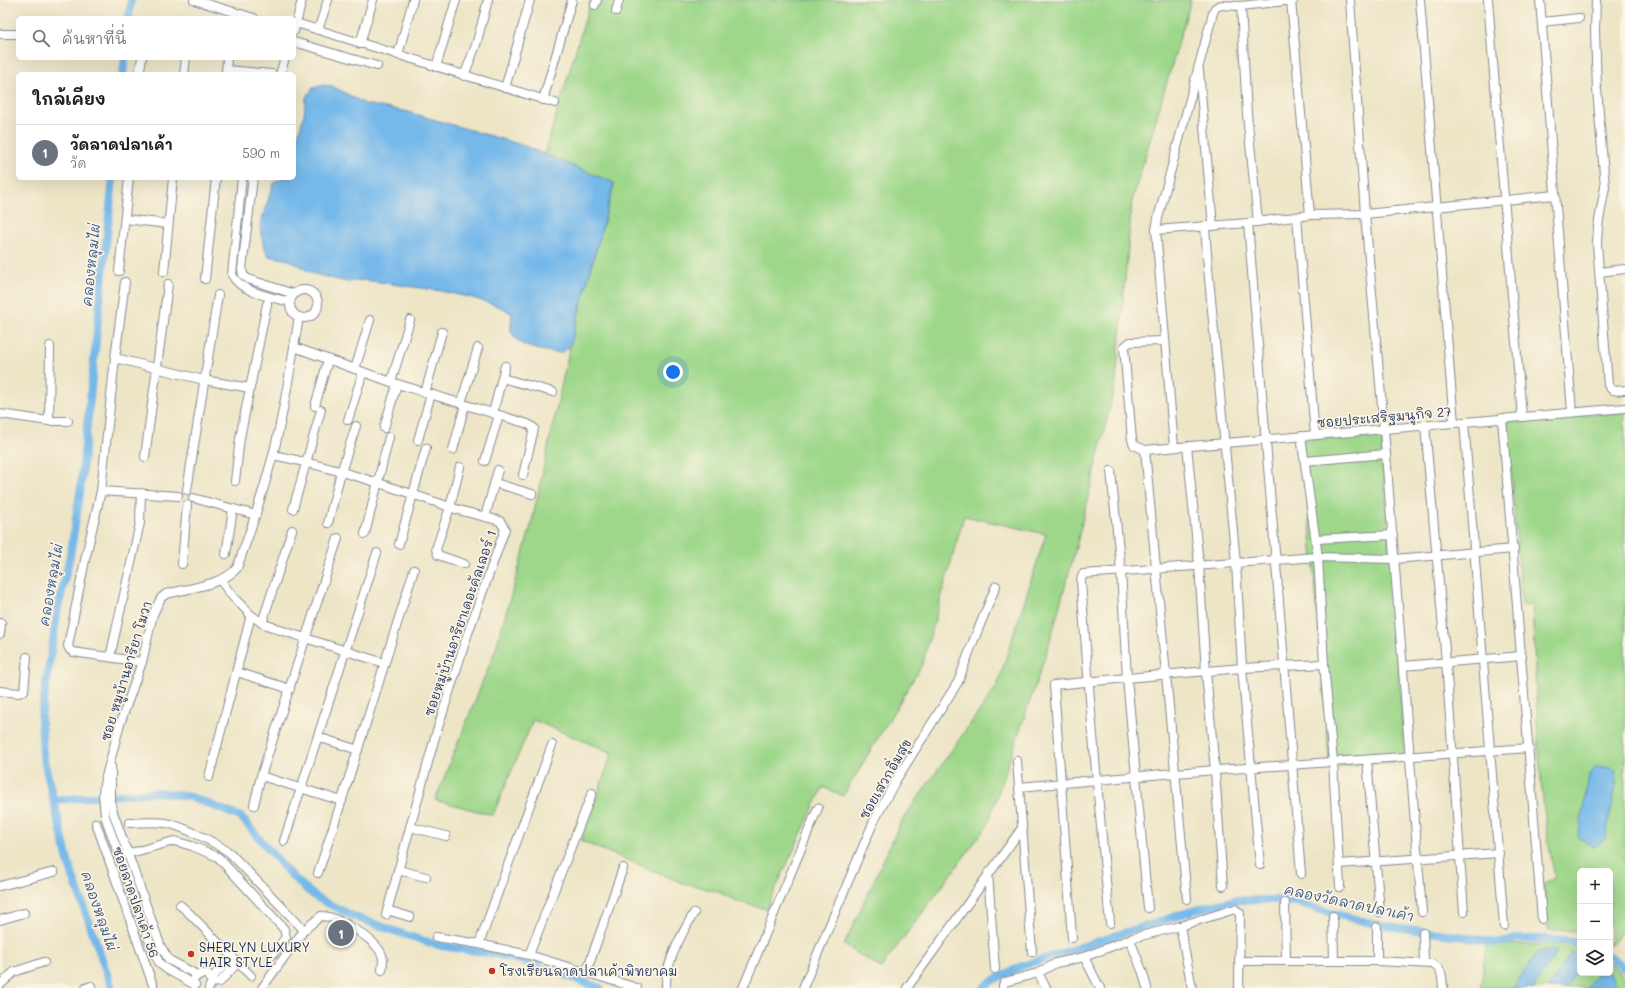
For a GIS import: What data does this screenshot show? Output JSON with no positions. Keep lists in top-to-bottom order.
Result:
{
  "streets": {
    "street": [
      "ซอยประเสริฐมนูกิจ 27",
      "ซอยหมู่บ้านอารียาเดอะคัลเลอร์ 1",
      "ซอย หมูบ้านอารียา โมวา",
      "ซอยเสวกอิ่มสุข",
      "ซอยลาดปลาเค้า 56"
    ]
  },
  "crossings": [
    ["ซอยหมู่บ้านอารียาเดอะคัลเลอร์ 1", "ซอย หมูบ้านอารียา โมวา"]
  ],
  "water": ["คลองหลุมไผ่", "คลองวัดลาดปลาเค้า"],
  "places": ["SHERLYN LUXURY HAIR STYLE", "โรงเรียนลาดปลาเค้าพิทยาคม"],
  "page": {
    "search": "ค้นหาที่นี่",
    "heading": "ใกล้เคียง",
    "list": [
      {
        "mark": "1",
        "name": "วัดลาดปลาเค้า",
        "note": "วัด",
        "value": "590 m"
      }
    ],
    "map_buttons": ["+", "−"],
    "pins": "1"
  }
}
